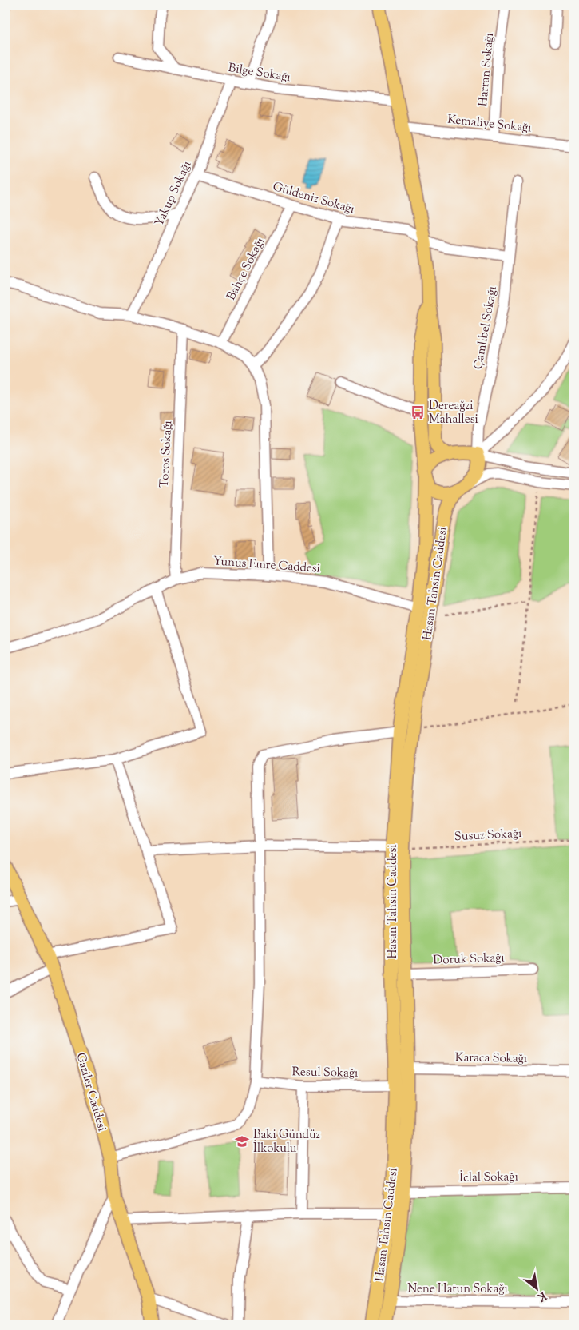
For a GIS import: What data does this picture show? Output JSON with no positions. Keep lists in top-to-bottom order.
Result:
{
  "streets": {
    "main road": ["Hasan Tahsin Caddesi", "Gaziler Caddesi"],
    "street": [
      "Harran Sokağı",
      "Bilge Sokağı",
      "Kemaliye Sokağı",
      "Yakup Sokağı",
      "Güldeniz Sokağı",
      "Bahçe Sokağı",
      "Çamlıbel Sokağı",
      "Toros Sokağı",
      "Yunus Emre Caddesi",
      "Doruk Sokağı",
      "Karaca Sokağı",
      "Resul Sokağı",
      "İclal Sokağı",
      "Nene Hatun Sokağı"
    ],
    "path": ["Susuz Sokağı"]
  },
  "crossings": [
    ["Harran Sokağı", "Kemaliye Sokağı"],
    ["Bilge Sokağı", "Yakup Sokağı"],
    ["Yakup Sokağı", "Güldeniz Sokağı"],
    ["Güldeniz Sokağı", "Bahçe Sokağı"],
    ["Güldeniz Sokağı", "Çamlıbel Sokağı"],
    ["Çamlıbel Sokağı", "Hasan Tahsin Caddesi"],
    ["Toros Sokağı", "Yunus Emre Caddesi"],
    ["Yunus Emre Caddesi", "Hasan Tahsin Caddesi"],
    ["Hasan Tahsin Caddesi", "Susuz Sokağı"],
    ["Hasan Tahsin Caddesi", "Doruk Sokağı"],
    ["Hasan Tahsin Caddesi", "Karaca Sokağı"],
    ["Hasan Tahsin Caddesi", "Resul Sokağı"],
    ["Hasan Tahsin Caddesi", "İclal Sokağı"],
    ["Hasan Tahsin Caddesi", "Nene Hatun Sokağı"]
  ],
  "places": {
    "bus stop": ["Dereağzi Mahallesi"],
    "school or university": ["Baki Gündüz İlkokulu"]
  },
  "north": "bottom right"
}
